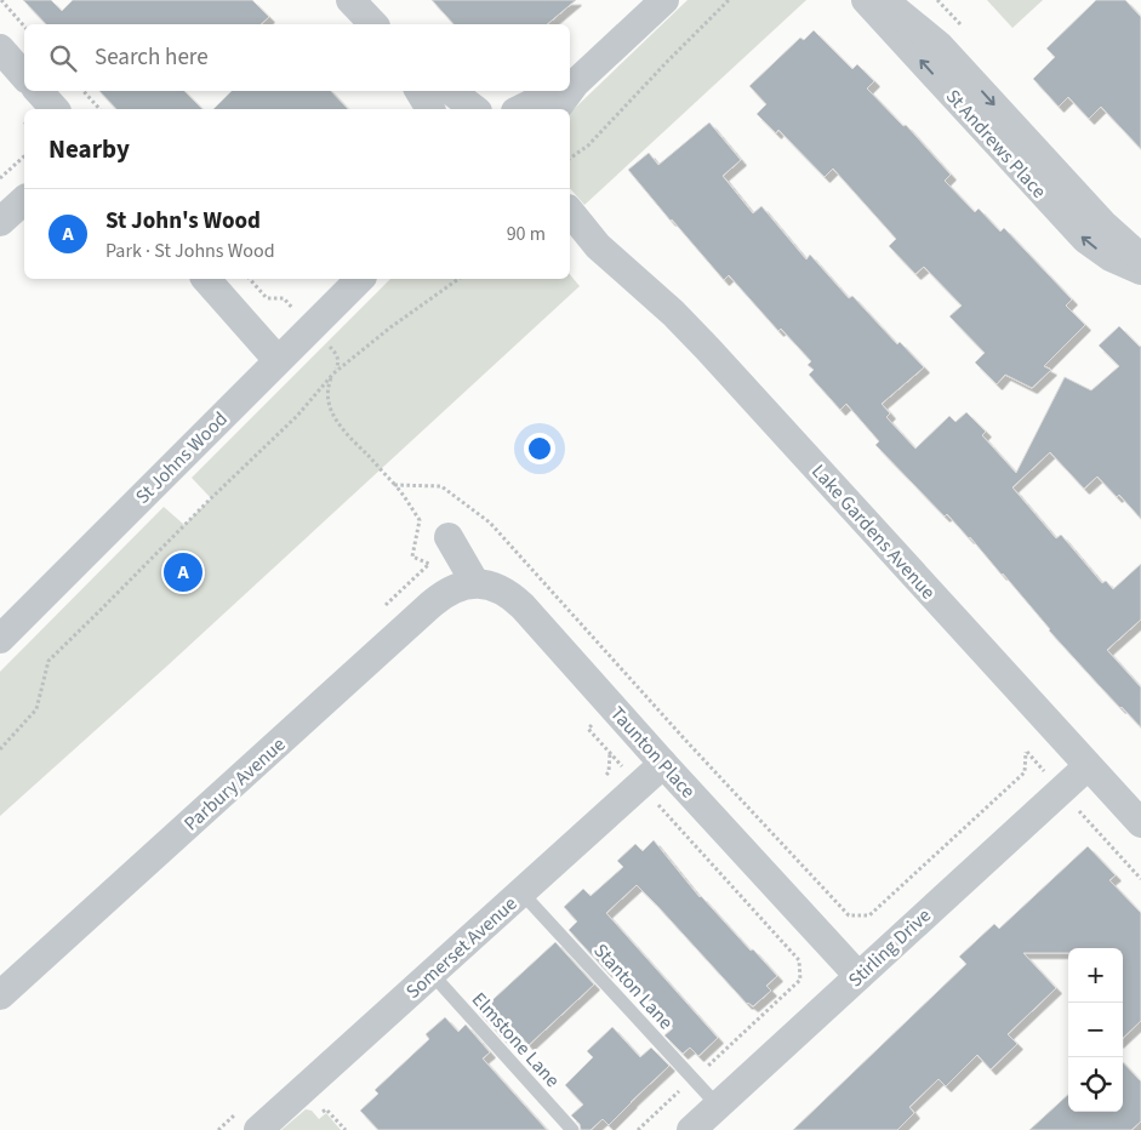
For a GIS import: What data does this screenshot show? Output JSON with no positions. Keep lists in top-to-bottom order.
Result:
{
  "streets": {
    "street": [
      "St Andrews Place",
      "St Johns Wood",
      "Lake Gardens Avenue",
      "Taunton Place",
      "Parbury Avenue",
      "Somerset Avenue",
      "Stirling Drive"
    ],
    "lane": ["Stanton Lane", "Elmstone Lane"]
  },
  "crossings": [
    ["Lake Gardens Avenue", "Stirling Drive"],
    ["Taunton Place", "Parbury Avenue"],
    ["Taunton Place", "Somerset Avenue"],
    ["Taunton Place", "Stirling Drive"],
    ["Somerset Avenue", "Stanton Lane"],
    ["Somerset Avenue", "Elmstone Lane"],
    ["Stirling Drive", "Stanton Lane"]
  ],
  "page": {
    "search": "Search here",
    "heading": "Nearby",
    "list": [
      {
        "mark": "A",
        "name": "St John's Wood",
        "note": "Park · St Johns Wood",
        "value": "90 m"
      }
    ],
    "pins": "A",
    "map_buttons": ["+", "−"]
  }
}
